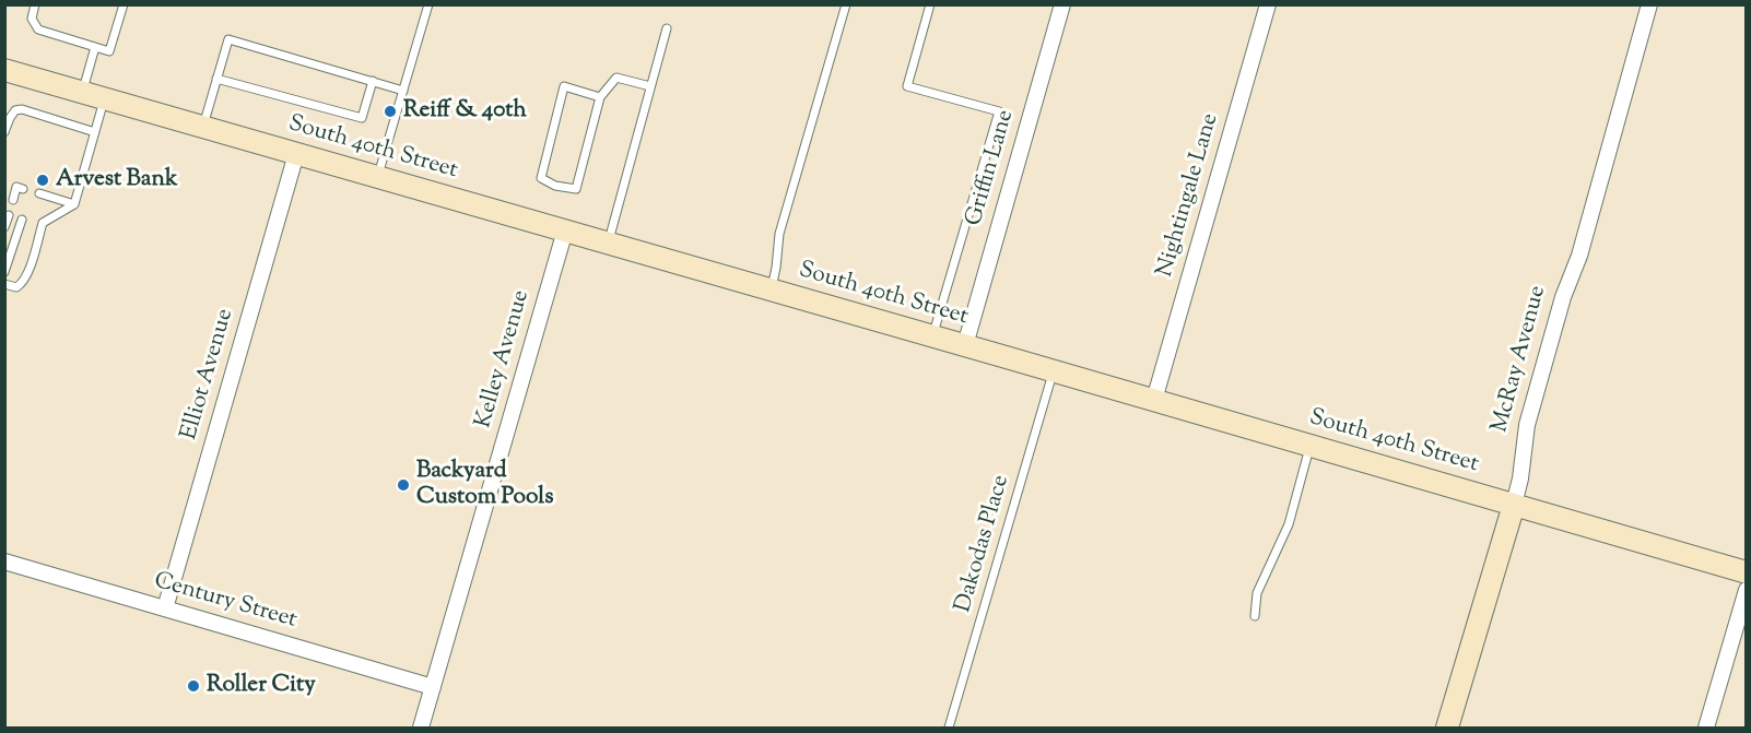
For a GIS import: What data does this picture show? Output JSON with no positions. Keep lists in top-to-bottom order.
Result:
{
  "streets": {
    "street": [
      "South 40th Street",
      "Griffin Lane",
      "Nightingale Lane",
      "Kelley Avenue",
      "McRay Avenue",
      "Elliot Avenue",
      "Century Street"
    ],
    "lane": ["Dakodas Place"]
  },
  "crossings": [
    ["South 40th Street", "Griffin Lane"],
    ["South 40th Street", "Nightingale Lane"],
    ["South 40th Street", "Kelley Avenue"],
    ["South 40th Street", "McRay Avenue"],
    ["South 40th Street", "Elliot Avenue"],
    ["South 40th Street", "Dakodas Place"],
    ["Kelley Avenue", "Century Street"],
    ["Elliot Avenue", "Century Street"]
  ],
  "places": [
    "Reiff & 40th",
    "Arvest Bank",
    "Backyard Custom Pools",
    "Roller City"
  ]
}
